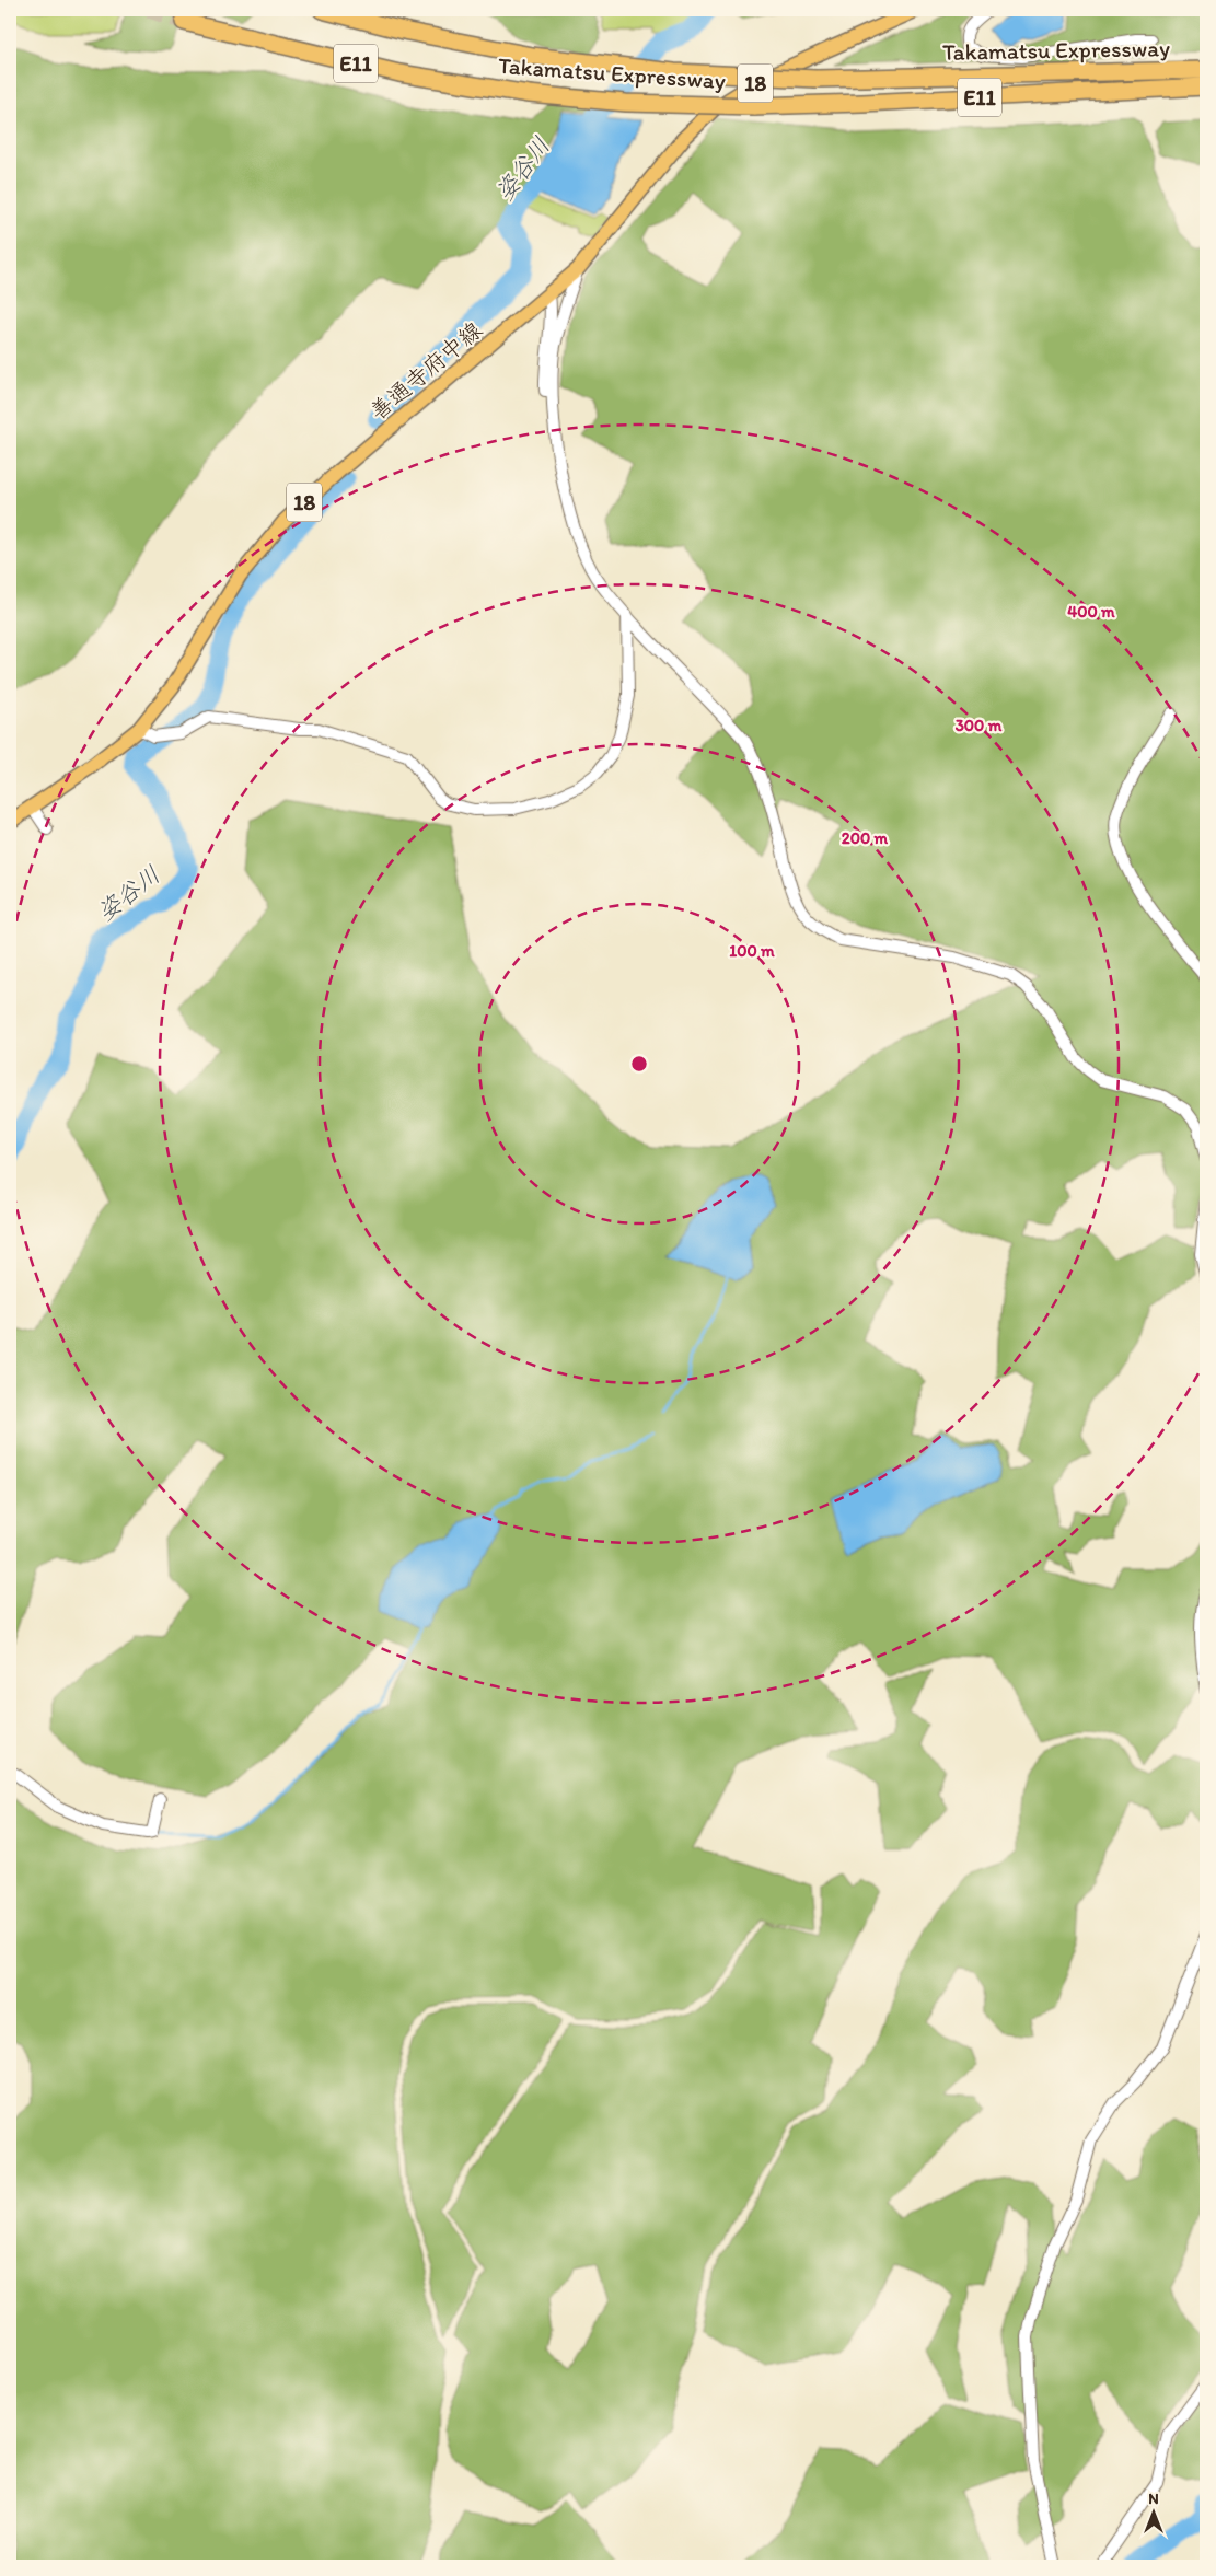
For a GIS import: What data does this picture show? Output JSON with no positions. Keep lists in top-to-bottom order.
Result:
{
  "streets": {
    "highway": ["Takamatsu Expressway", "E11"],
    "main road": ["18", "善通寺府中線"]
  },
  "water": ["姿谷川"],
  "north": "top",
  "rings": [
    "400 m",
    "300 m",
    "200 m",
    "100 m"
  ]
}
